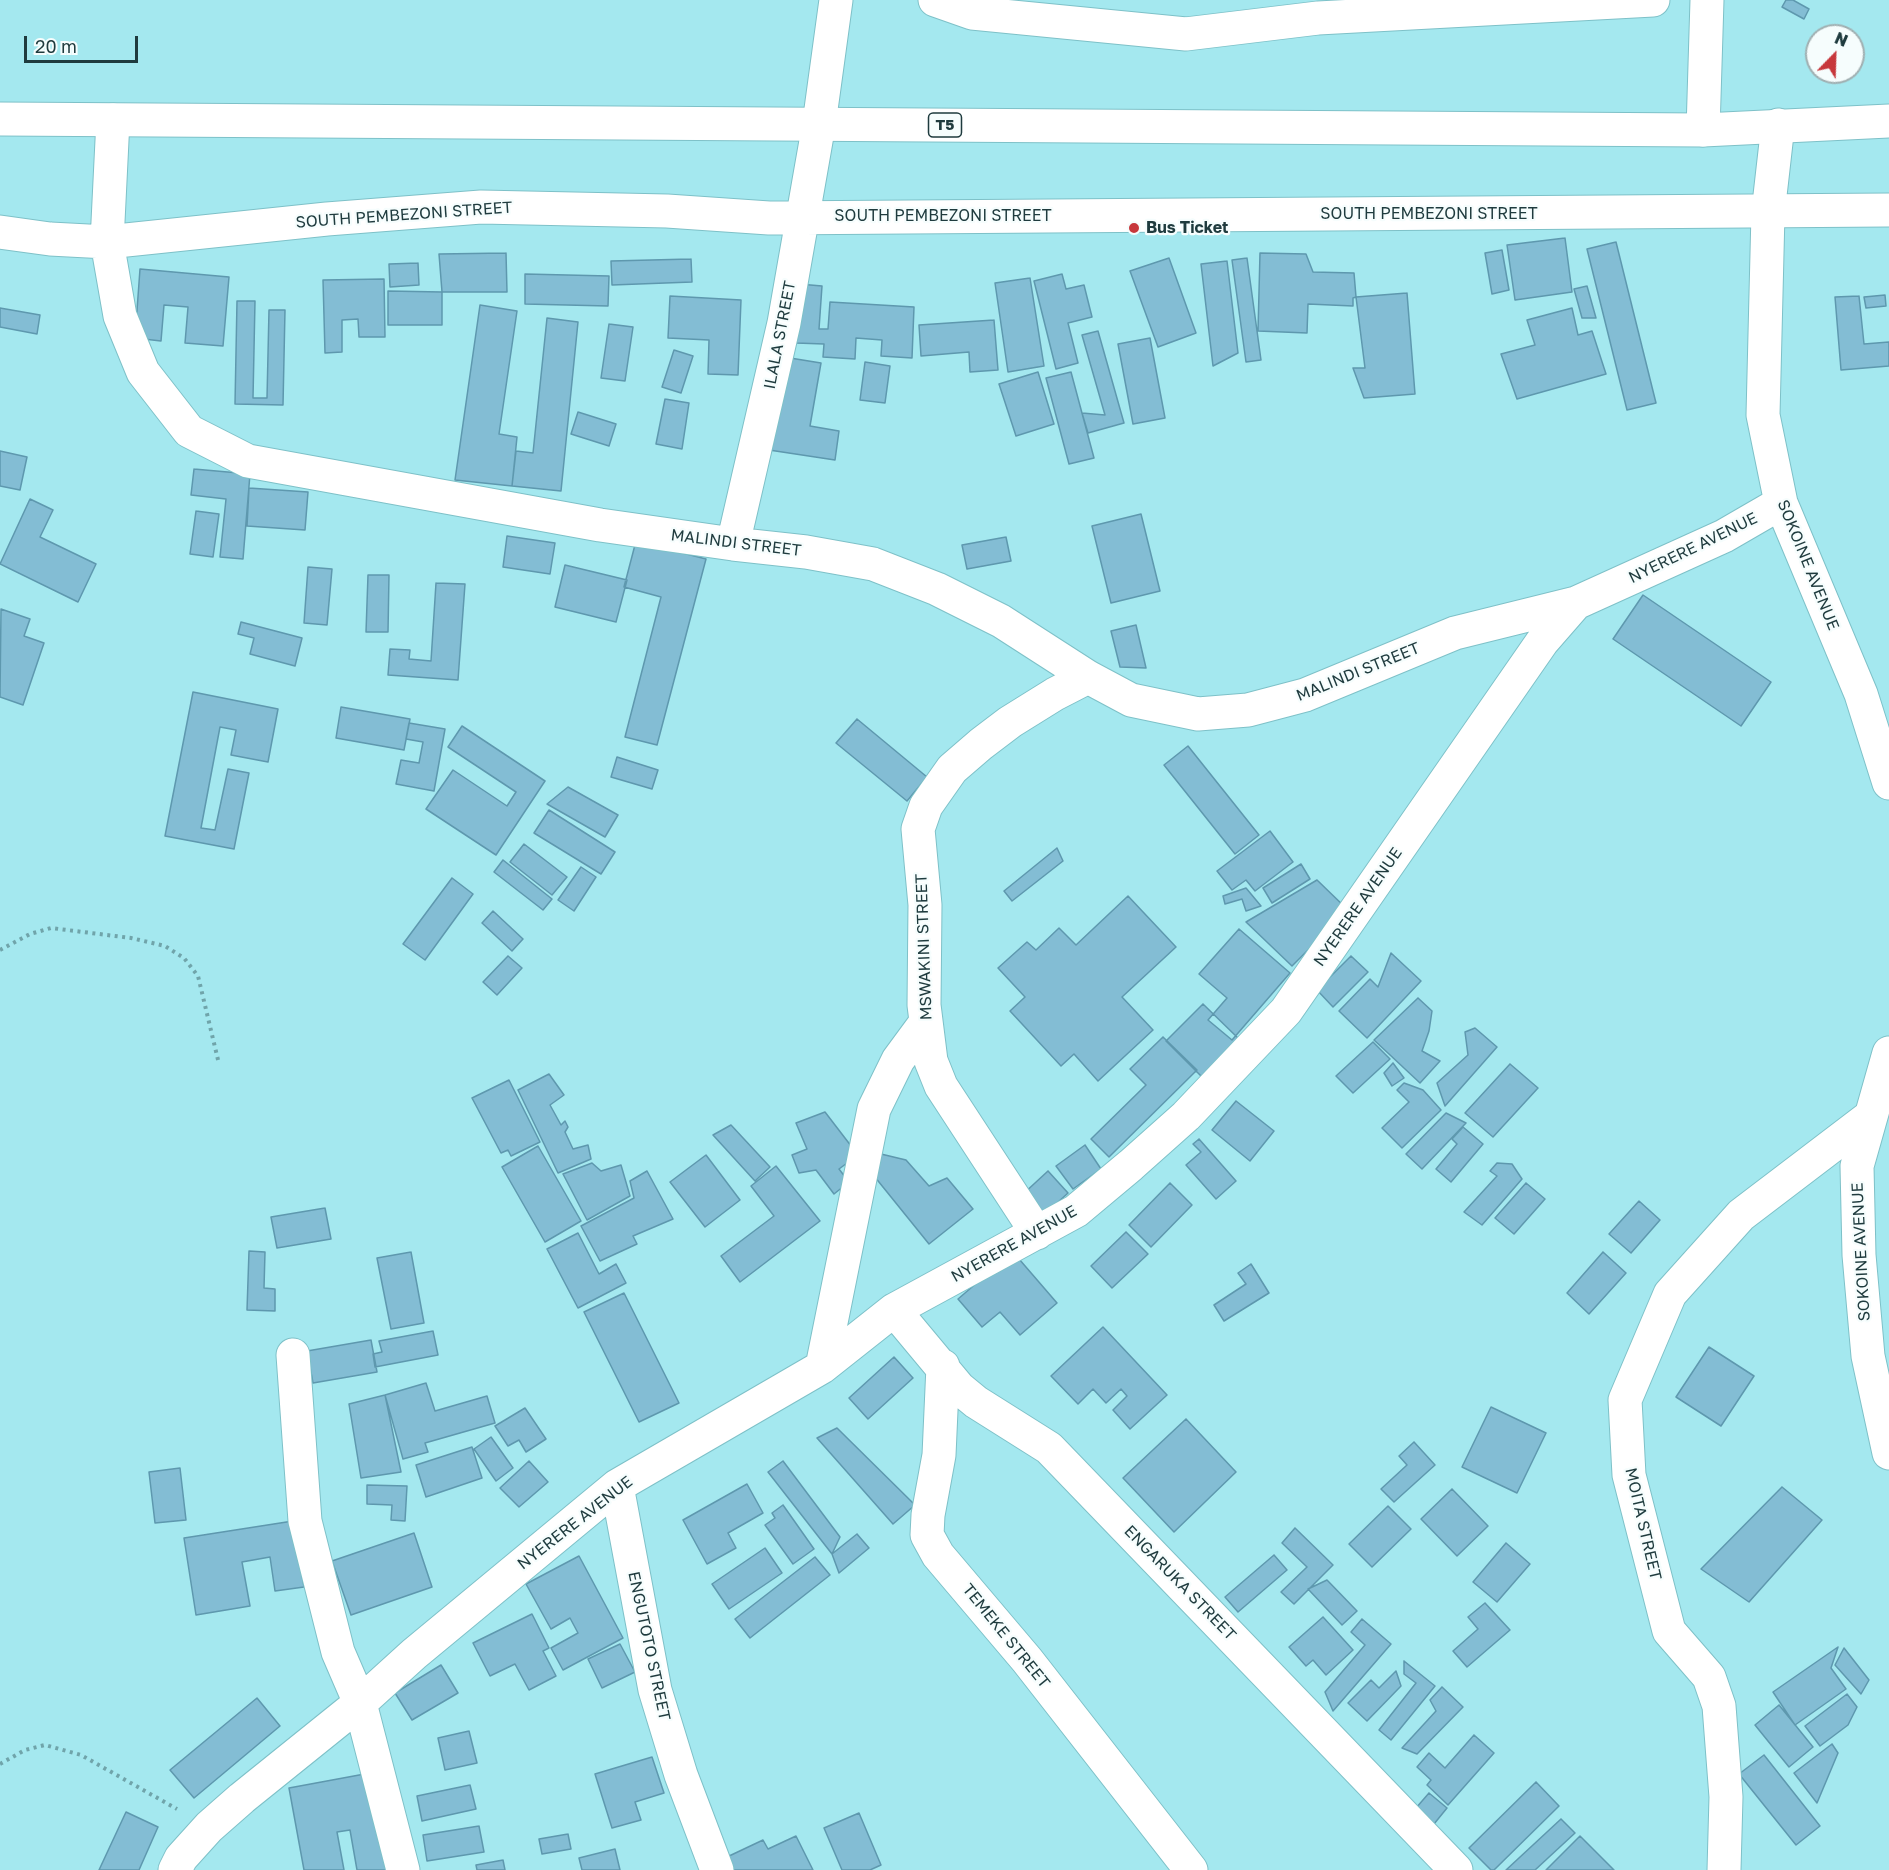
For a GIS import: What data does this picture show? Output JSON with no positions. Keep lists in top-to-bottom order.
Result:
{
  "streets": {
    "main road": [
      "T5",
      "SOUTH PEMBEZONI STREET",
      "ILALA STREET",
      "MALINDI STREET",
      "NYERERE AVENUE",
      "SOKOINE AVENUE",
      "MSWAKINI STREET",
      "MOITA STREET",
      "ENGARUKA STREET",
      "TEMEKE STREET",
      "ENGUTOTO STREET"
    ]
  },
  "crossings": [
    ["T5", "ILALA STREET"],
    ["T5", "MALINDI STREET"],
    ["T5", "SOKOINE AVENUE"],
    ["SOUTH PEMBEZONI STREET", "ILALA STREET"],
    ["SOUTH PEMBEZONI STREET", "MALINDI STREET"],
    ["SOUTH PEMBEZONI STREET", "SOKOINE AVENUE"],
    ["ILALA STREET", "MALINDI STREET"],
    ["MALINDI STREET", "NYERERE AVENUE"],
    ["MALINDI STREET", "MSWAKINI STREET"],
    ["NYERERE AVENUE", "SOKOINE AVENUE"],
    ["NYERERE AVENUE", "MSWAKINI STREET"],
    ["NYERERE AVENUE", "ENGARUKA STREET"],
    ["NYERERE AVENUE", "ENGUTOTO STREET"],
    ["SOKOINE AVENUE", "MOITA STREET"],
    ["ENGARUKA STREET", "TEMEKE STREET"]
  ],
  "places": ["Bus Ticket"],
  "scale_bar": "20 m",
  "north": "top right"
}
